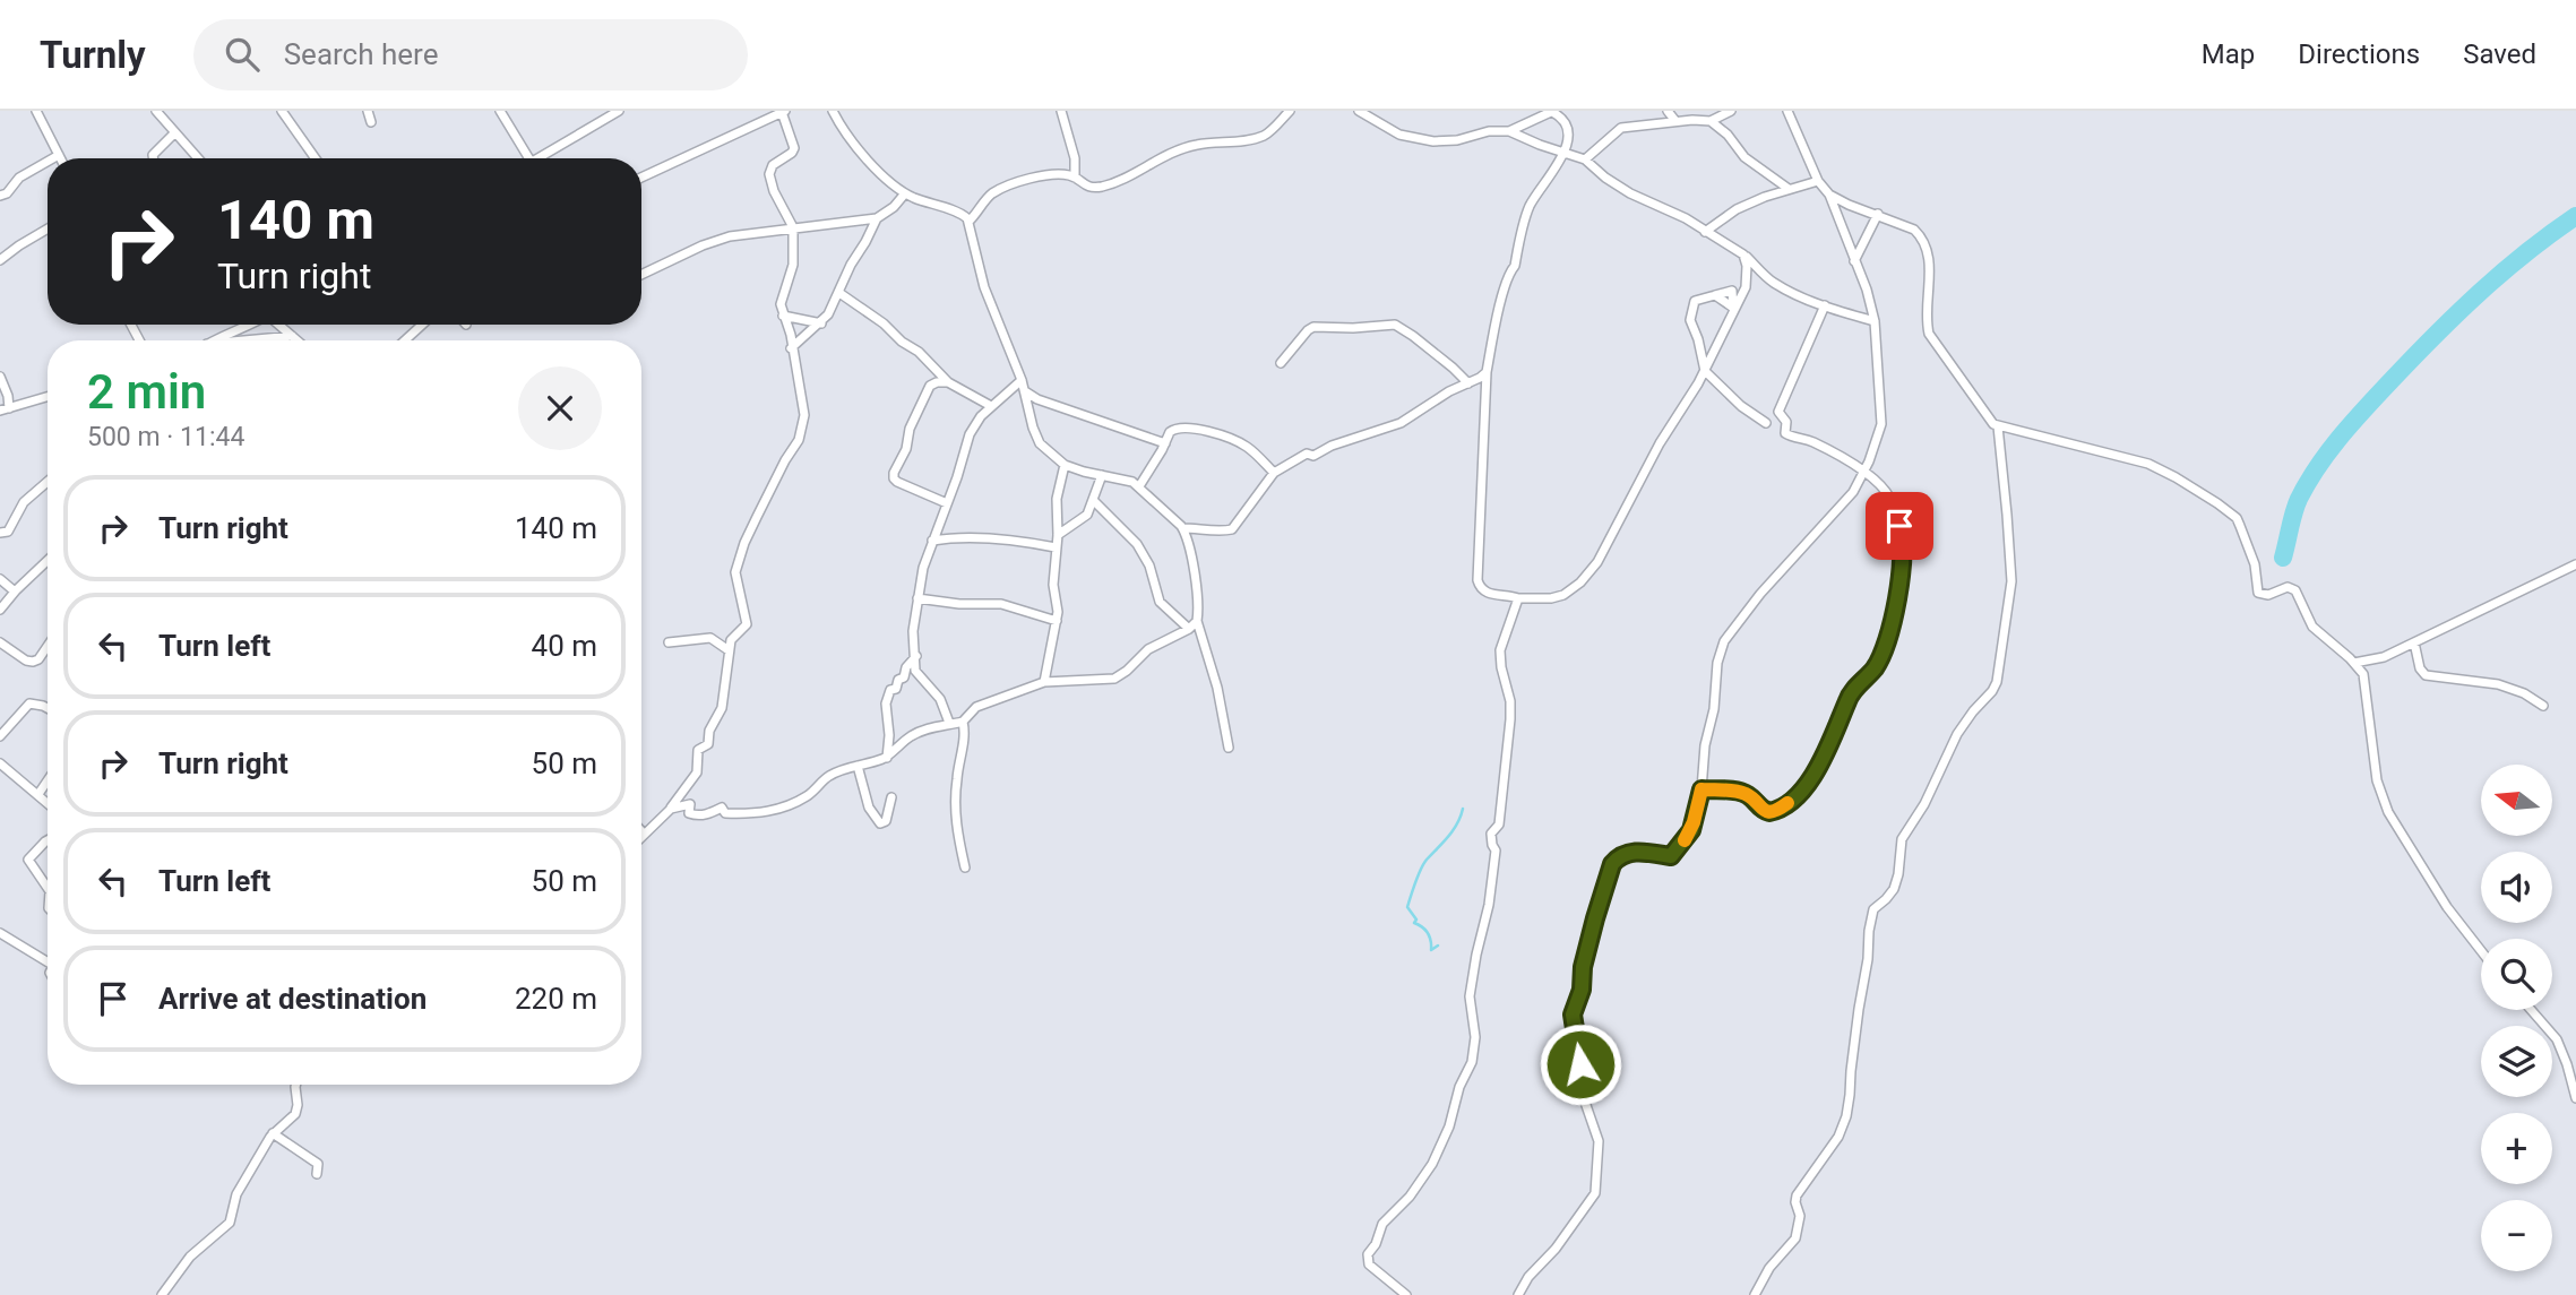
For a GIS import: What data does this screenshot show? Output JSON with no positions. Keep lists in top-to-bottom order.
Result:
{
  "north": "left",
  "page": {
    "header": "Turnly",
    "search": "Search here",
    "nav": ["Map", "Directions", "Saved"],
    "turn": ["140 m", "Turn right"],
    "heading": ["2 min", "500 m · 11:44"],
    "list": [
      {
        "name": "Turn right",
        "value": "140 m"
      },
      {
        "name": "Turn left",
        "value": "40 m"
      },
      {
        "name": "Turn right",
        "value": "50 m"
      },
      {
        "name": "Turn left",
        "value": "50 m"
      },
      {
        "name": "Arrive at destination",
        "value": "220 m"
      }
    ],
    "map_buttons": ["+", "−"]
  }
}
